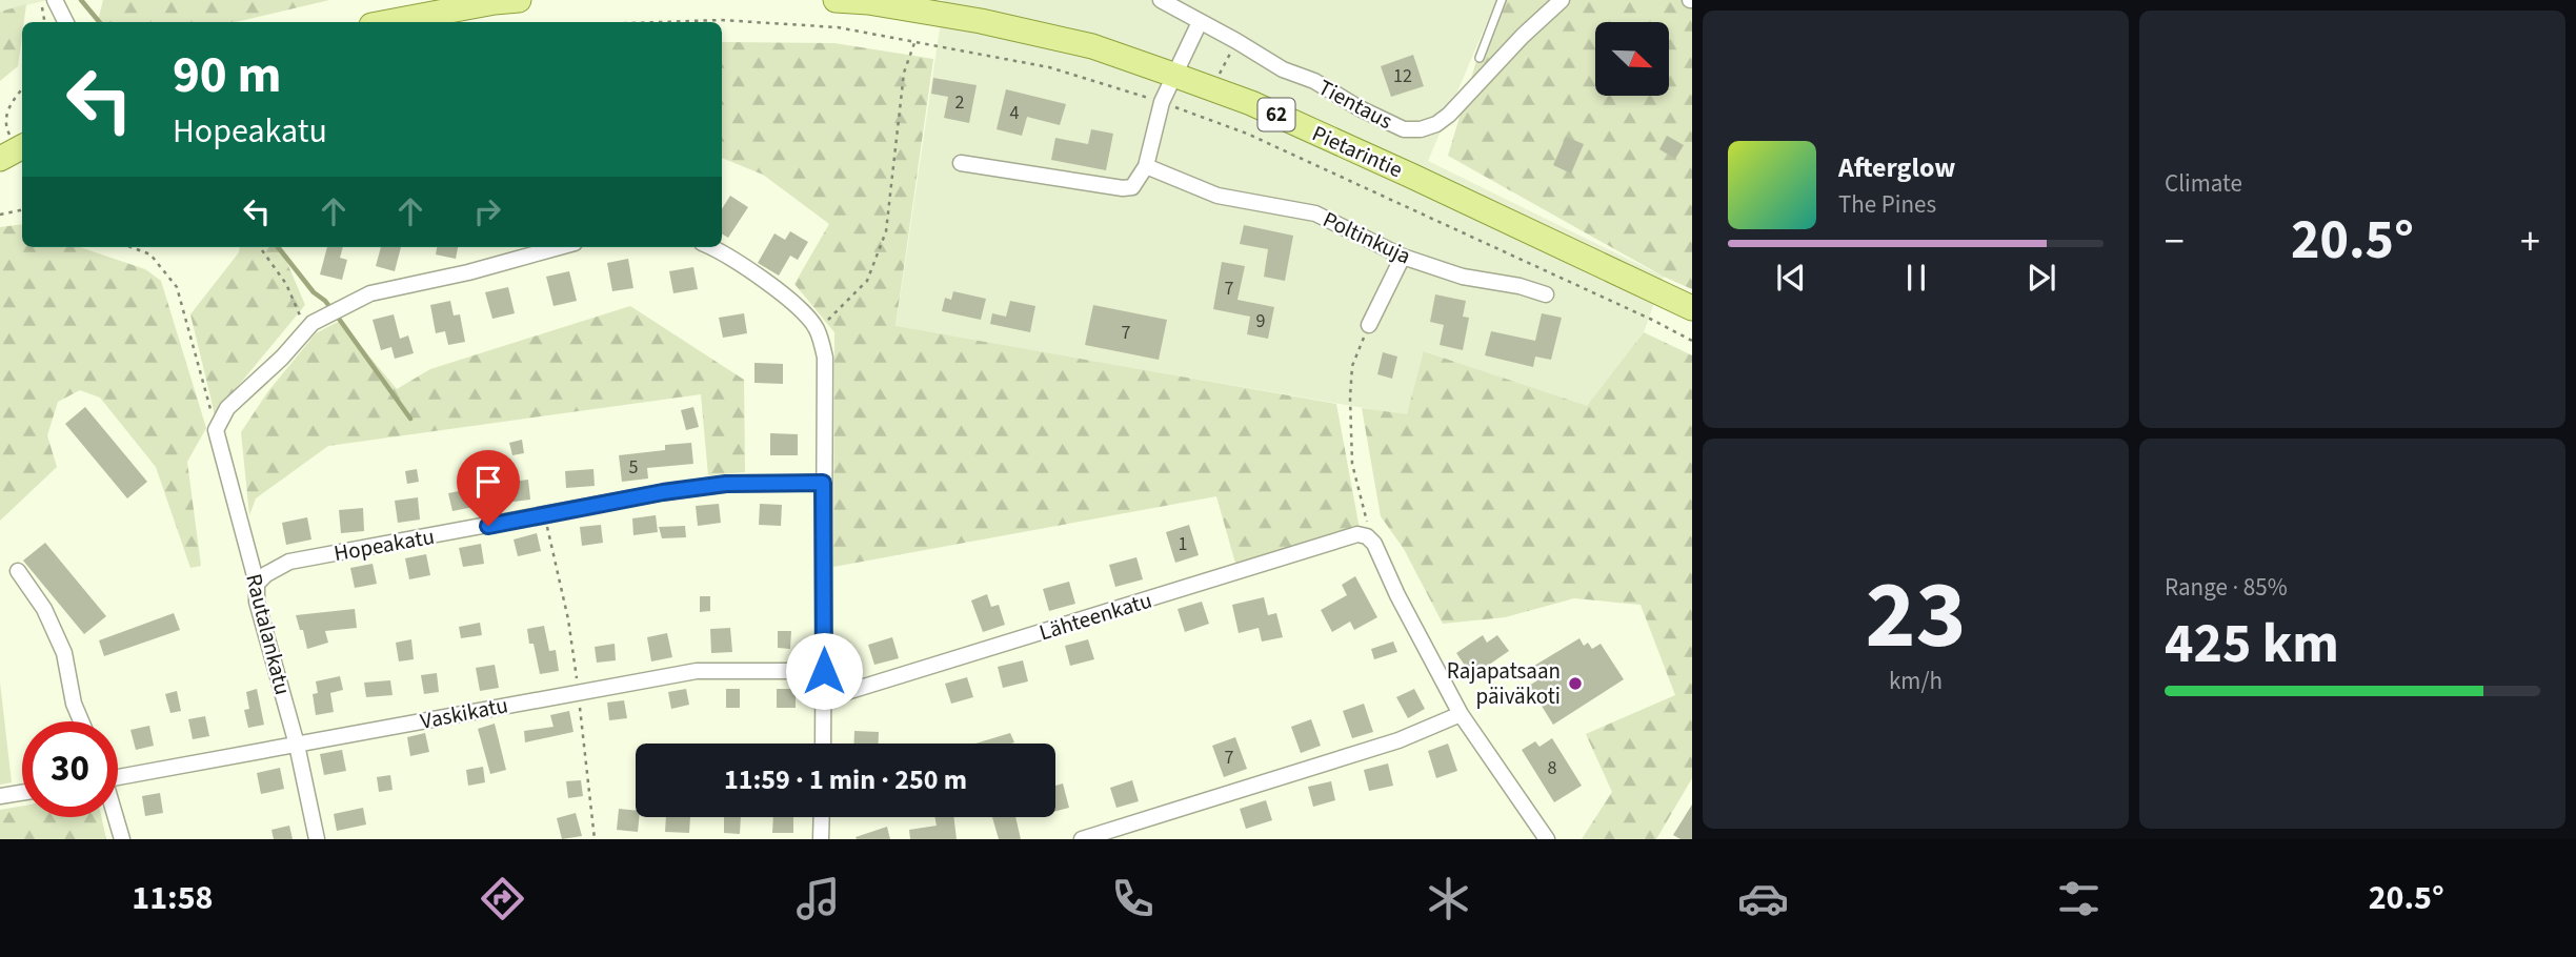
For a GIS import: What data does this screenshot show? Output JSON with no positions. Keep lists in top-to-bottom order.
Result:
{
  "streets": {
    "main road": ["62", "Pietarintie"],
    "street": [
      "Tientaus",
      "Poltinkuja",
      "Hopeakatu",
      "Lähteenkatu",
      "Rautalankatu",
      "Vaskikatu"
    ]
  },
  "crossings": [
    ["Hopeakatu", "Rautalankatu"],
    ["Rautalankatu", "Vaskikatu"]
  ],
  "places": ["Rajapatsaan päiväkoti"],
  "house_numbers": [
    "12",
    "2",
    "4",
    "7",
    "9",
    "7",
    "5",
    "1",
    "7",
    "8"
  ],
  "north": "bottom right",
  "page": {
    "tile": [
      "Climate",
      ["23", "km/h"],
      ["Range · 85%", "425 km"]
    ],
    "turn": ["90 m", "Hopeakatu"],
    "song": ["Afterglow", "The Pines"],
    "heat": ["−", "20.5°", "+"],
    "limit": "30",
    "trip": "11:59 · 1 min · 250 m",
    "tabs": ["11:58", "20.5°"]
  }
}
